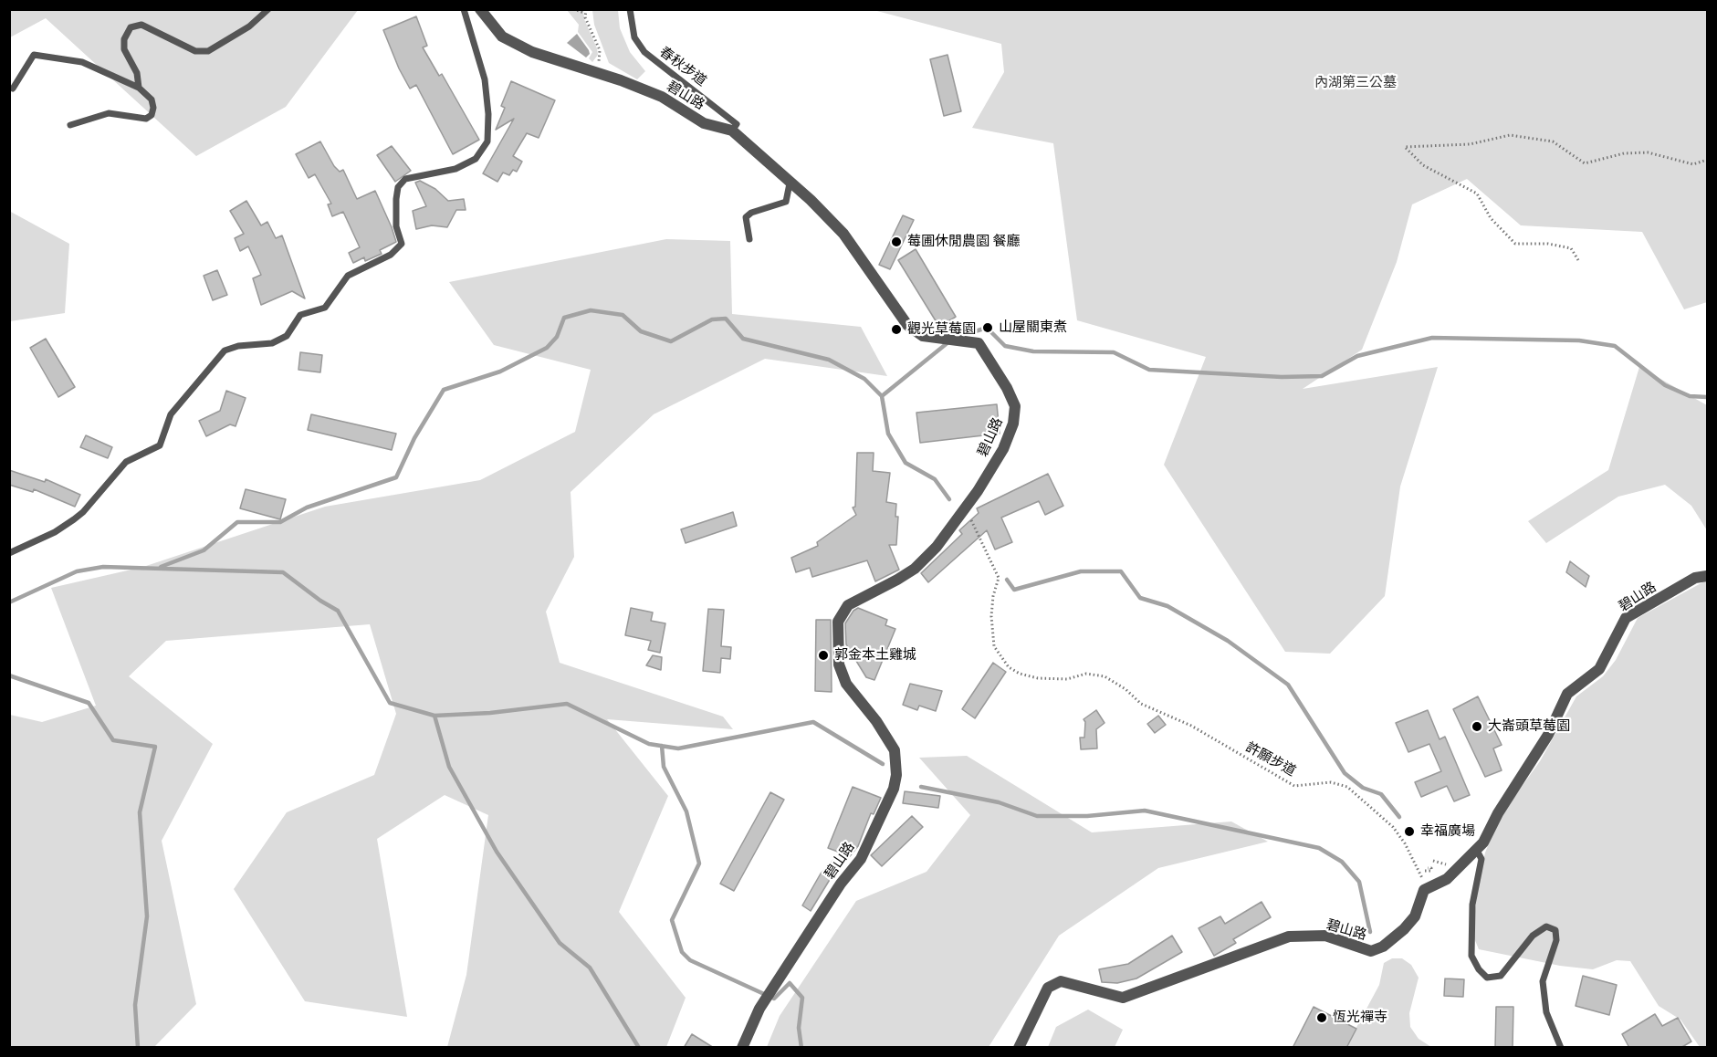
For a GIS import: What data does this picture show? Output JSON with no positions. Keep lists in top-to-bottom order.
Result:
{
  "streets": {
    "street": ["碧山路"],
    "lane": ["春秋步道"],
    "path": ["許願步道"]
  },
  "crossings": [
    ["春秋步道", "碧山路"],
    ["碧山路", "許願步道"]
  ],
  "parks": ["內湖第三公墓"],
  "places": [
    "莓圃休閒農園 餐廳",
    "山屋關東煮",
    "觀光草莓園",
    "郭金本土雞城",
    "大崙頭草莓園",
    "幸福廣場",
    "恆光禪寺"
  ]
}
